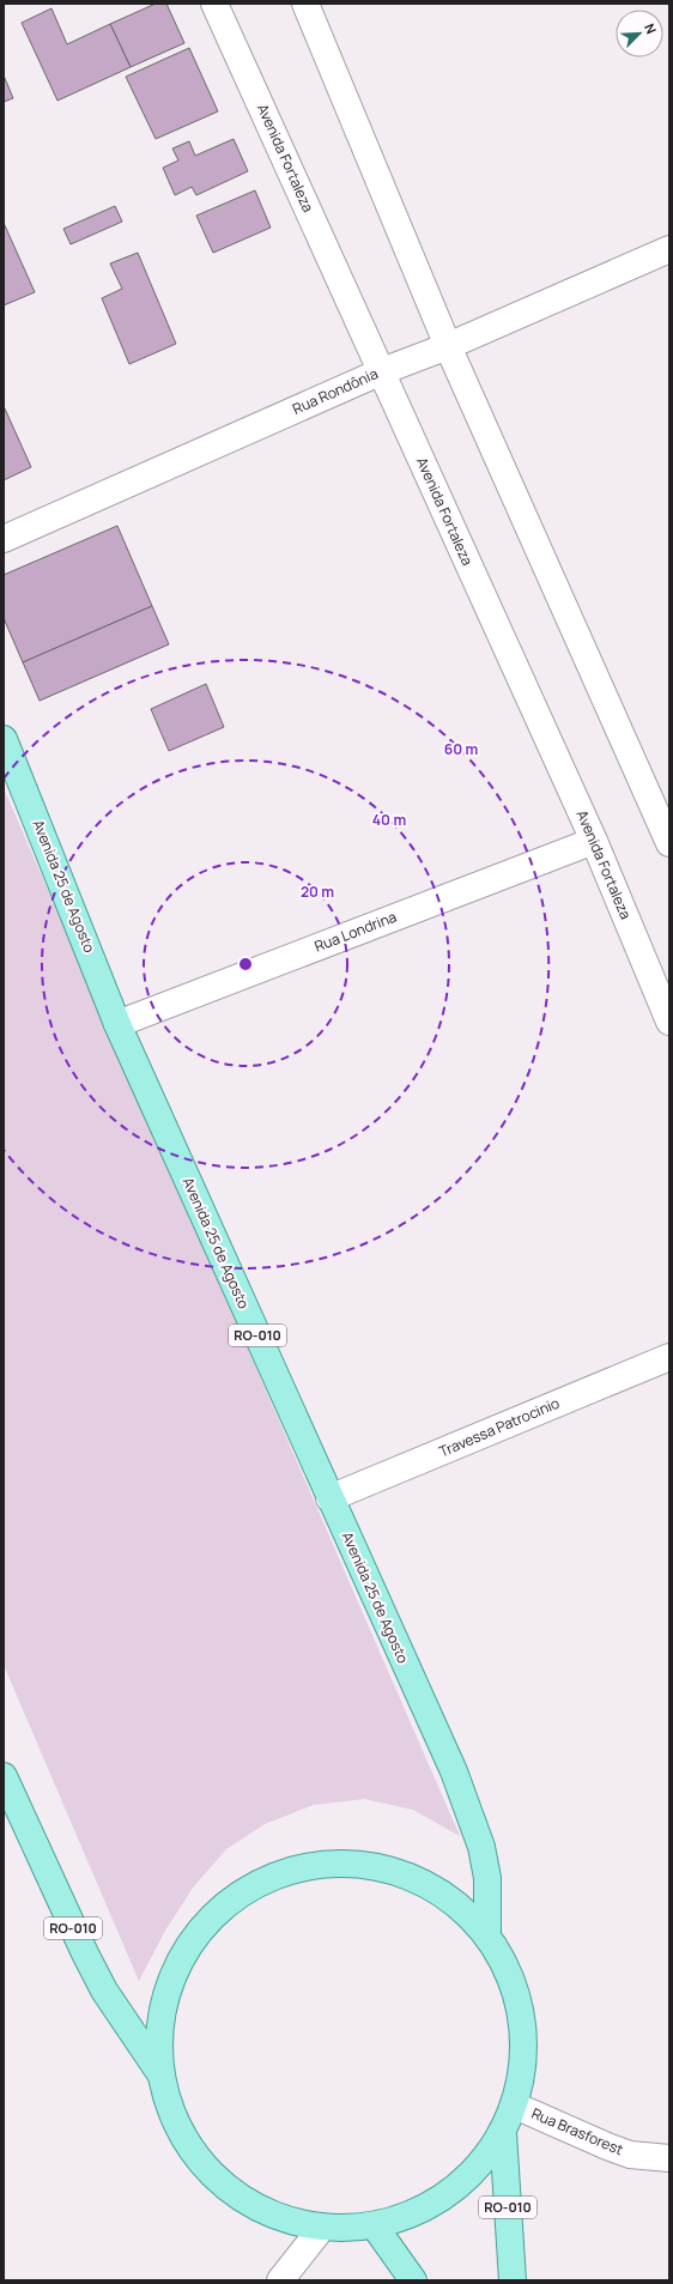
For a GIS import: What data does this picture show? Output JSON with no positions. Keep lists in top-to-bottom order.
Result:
{
  "streets": {
    "main road": ["Avenida 25 de Agosto", "RO-010"],
    "street": [
      "Avenida Fortaleza",
      "Rua Rondônia",
      "Rua Londrina",
      "Travessa Patrocinio",
      "Rua Brasforest"
    ]
  },
  "crossings": [
    ["Avenida Fortaleza", "Rua Rondônia"],
    ["Avenida Fortaleza", "Rua Londrina"],
    ["Avenida 25 de Agosto", "Rua Londrina"],
    ["Avenida 25 de Agosto", "Travessa Patrocinio"]
  ],
  "north": "top right",
  "rings": ["60 m", "40 m", "20 m"]
}
